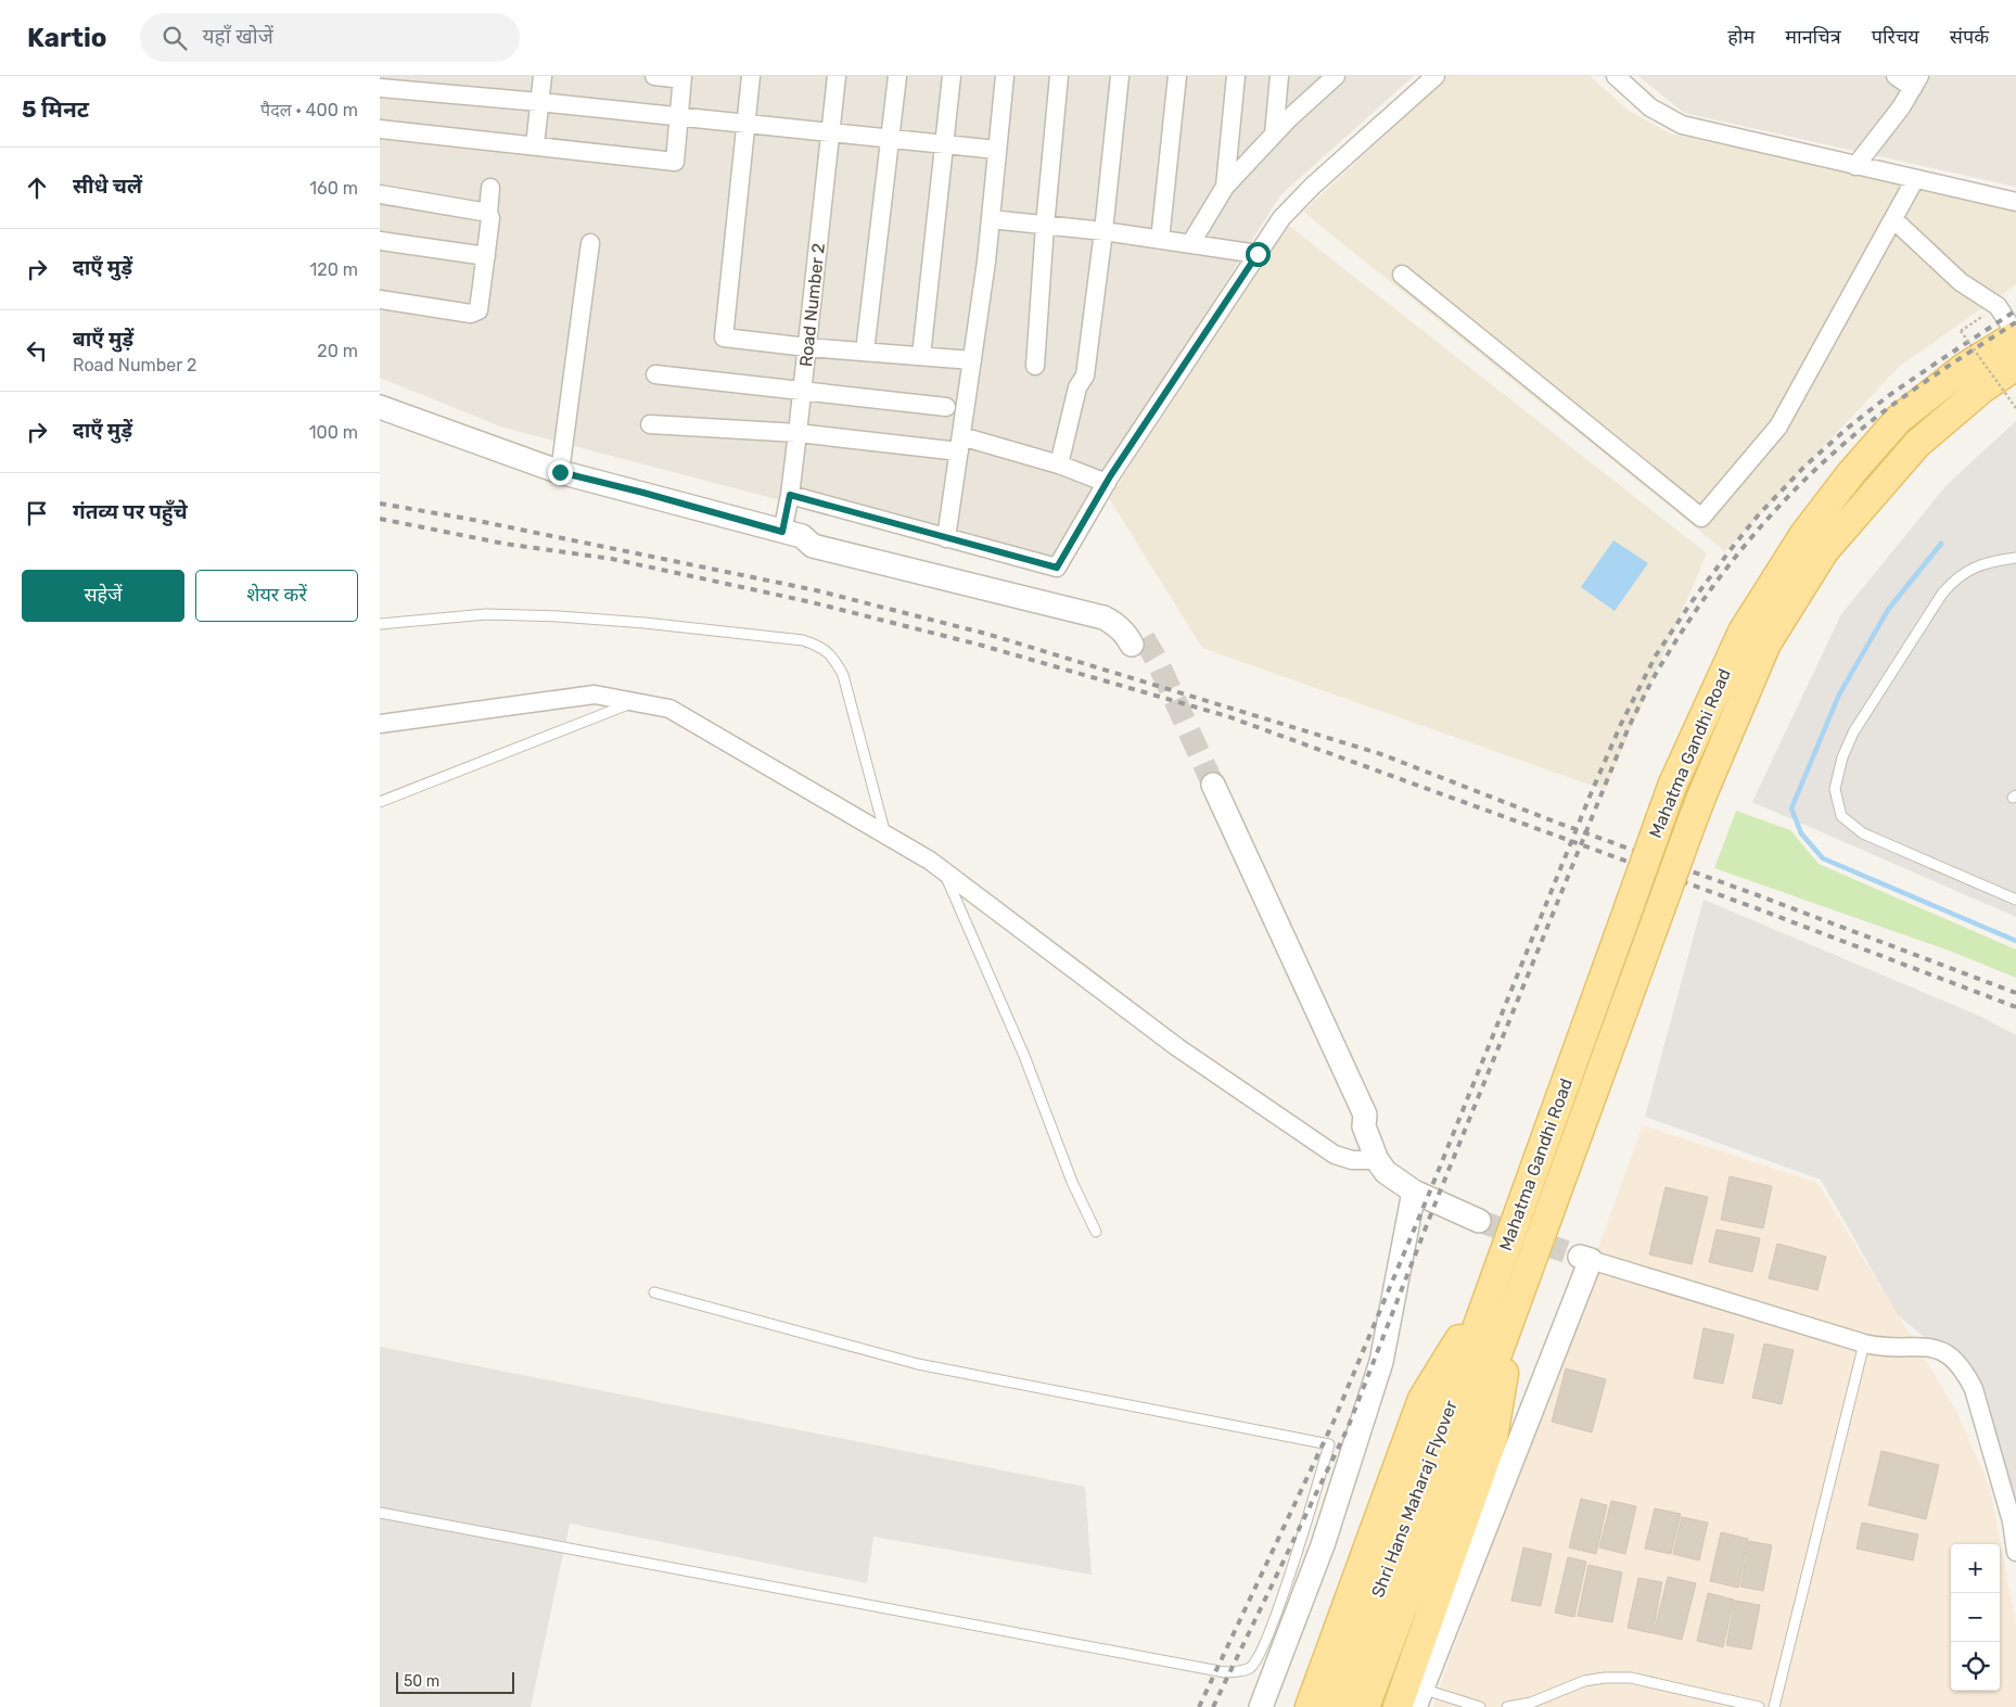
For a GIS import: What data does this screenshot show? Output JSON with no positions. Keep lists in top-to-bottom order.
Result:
{
  "streets": {
    "main road": ["Mahatma Gandhi Road", "Shri Hans Maharaj Flyover"],
    "street": ["Road Number 2"]
  },
  "crossings": [
    ["Mahatma Gandhi Road", "Shri Hans Maharaj Flyover"]
  ],
  "scale_bar": "50 m",
  "page": {
    "header": "Kartio",
    "search": "यहाँ खोजें",
    "nav": [
      "होम",
      "मानचित्र",
      "परिचय",
      "संपर्क"
    ],
    "heading": ["5 मिनट", "पैदल · 400 m"],
    "list": [
      ["सीधे चलें", "160 m"],
      ["दाएँ मुड़ें", "120 m"],
      ["बाएँ मुड़ें", "Road Number 2", "20 m"],
      ["दाएँ मुड़ें", "100 m"],
      "गंतव्य पर पहुँचे"
    ],
    "buttons": ["सहेजें", "शेयर करें"],
    "map_buttons": ["+", "−"],
    "scale": "50 m"
  }
}
